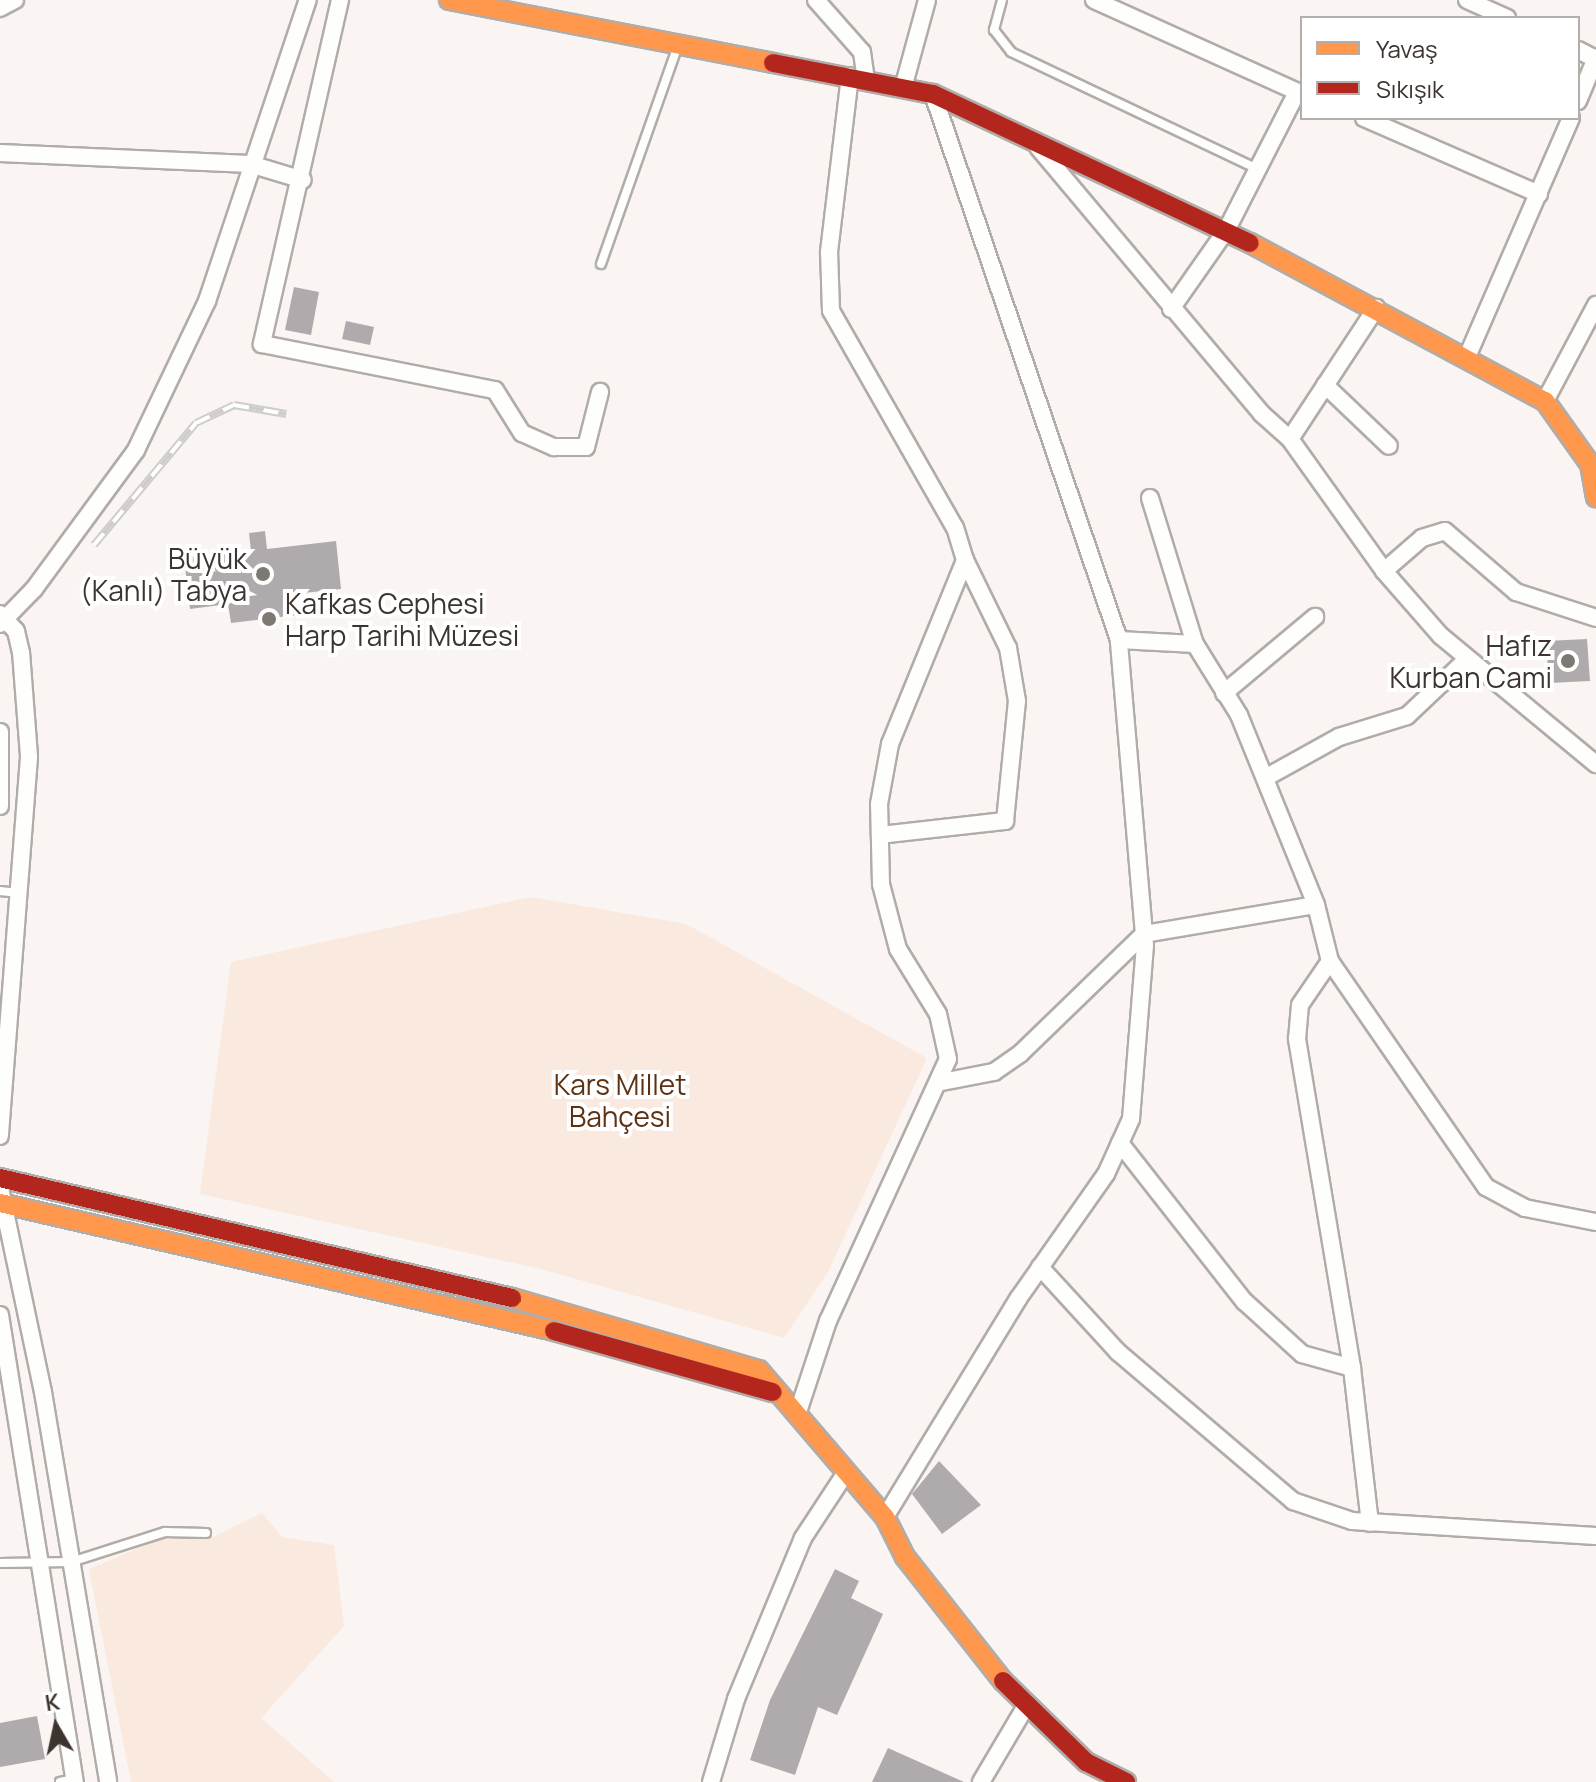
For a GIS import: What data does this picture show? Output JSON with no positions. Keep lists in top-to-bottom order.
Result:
{
  "parks": ["Kars Millet Bahçesi"],
  "places": ["Büyük (Kanlı) Tabya", "Kafkas Cephesi Harp Tarihi Müzesi", "Hafız Kurban Cami"],
  "legend": ["Yavaş", "Sıkışık"],
  "north": "top"
}
